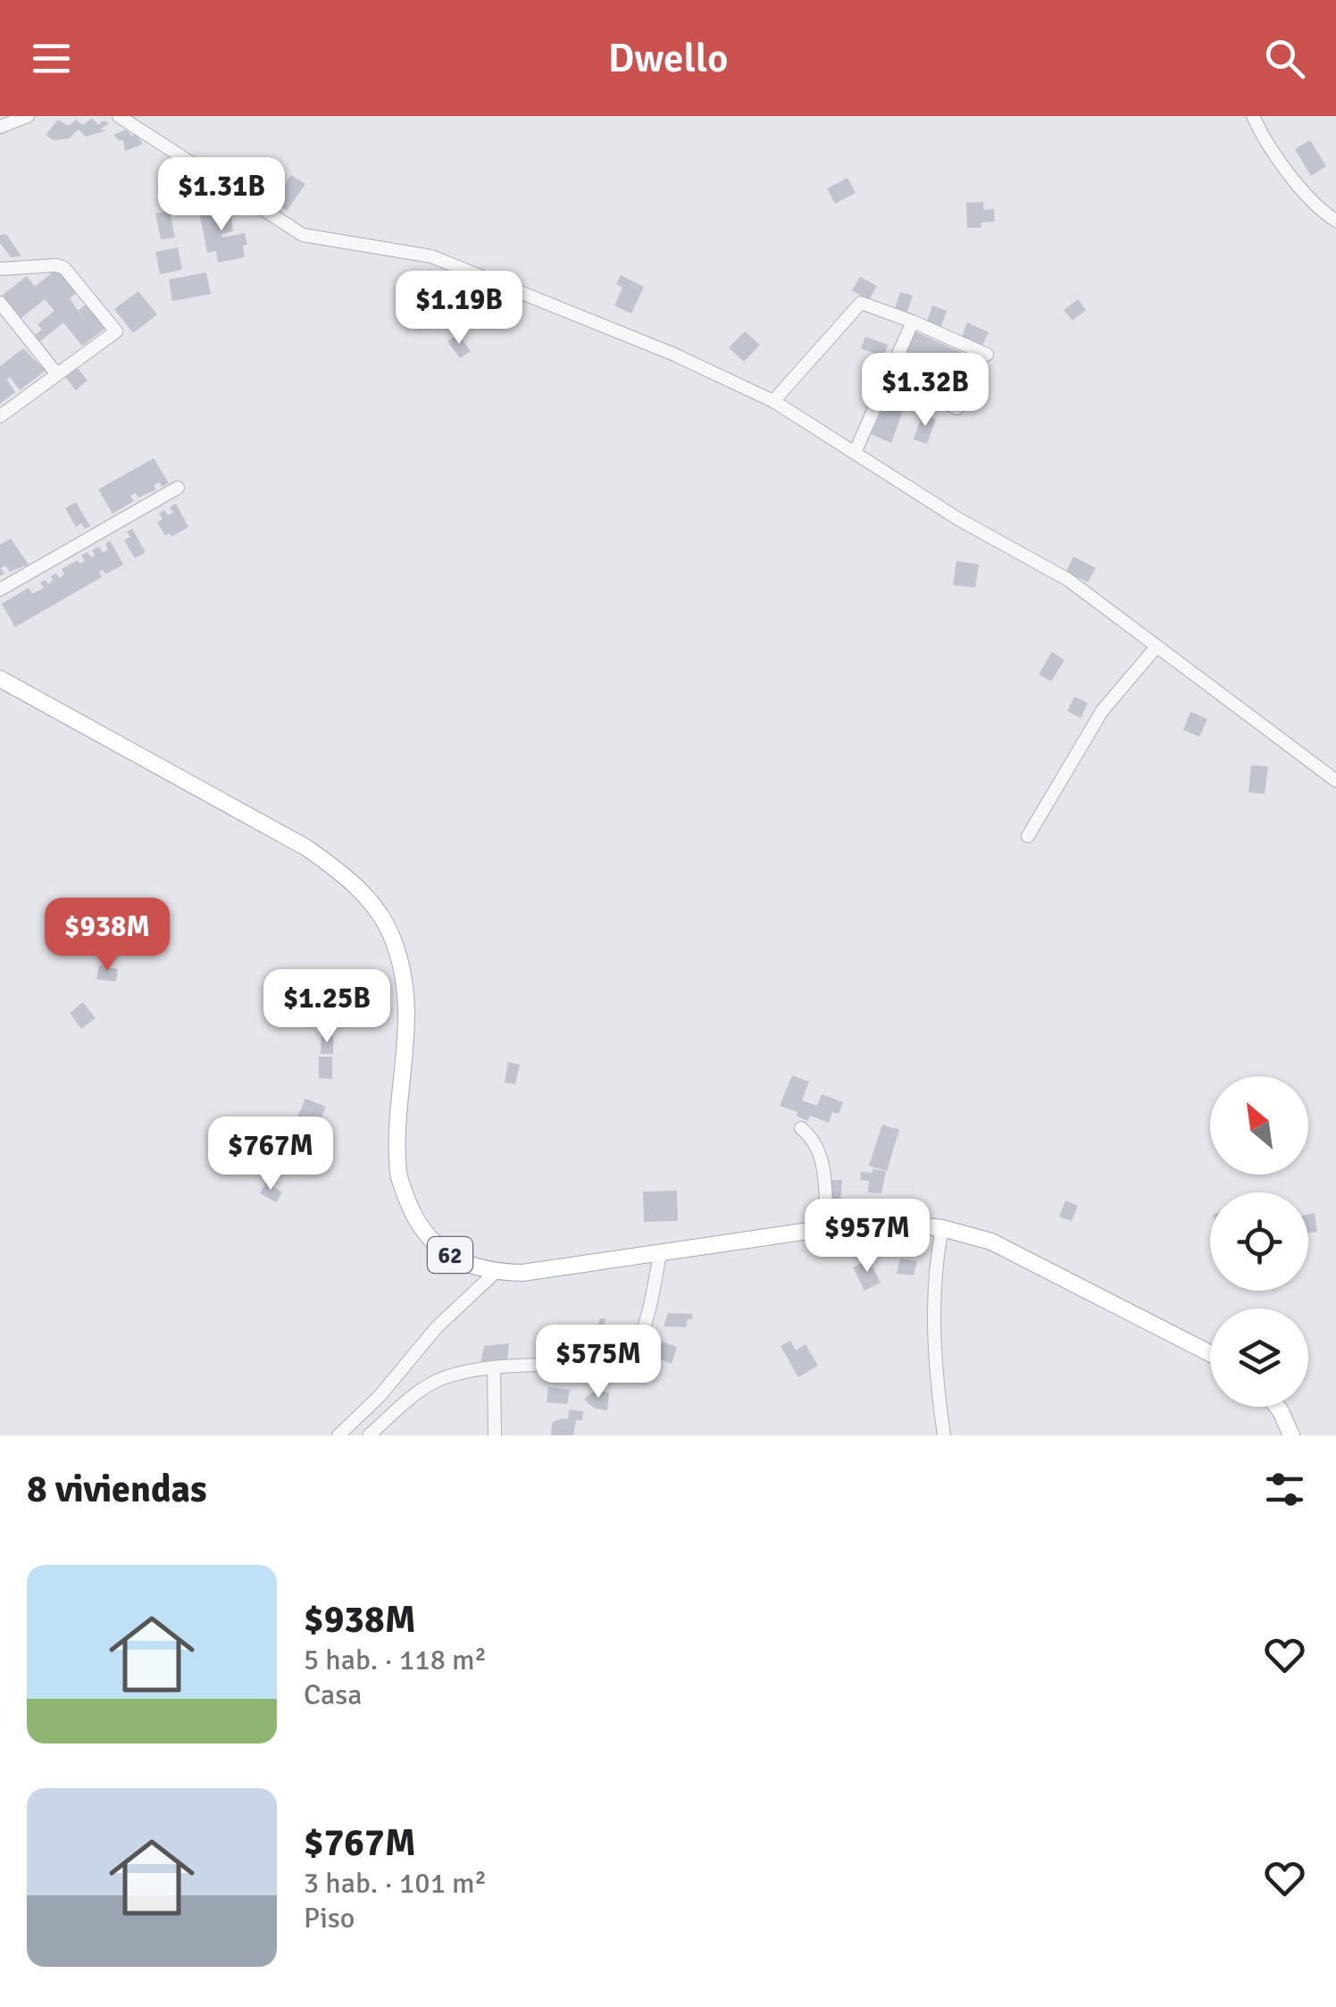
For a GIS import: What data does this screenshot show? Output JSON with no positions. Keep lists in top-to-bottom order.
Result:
{
  "streets": {
    "main road": ["62"]
  },
  "north": "top left",
  "page": {
    "header": "Dwello",
    "price": [
      "$1.31B",
      "$1.19B",
      "$1.32B",
      "$938M",
      "$1.25B",
      "$767M",
      "$957M",
      "$575M"
    ],
    "heading": "8 viviendas",
    "list": [
      {
        "name": "$938M",
        "note": "5 hab. · 118 m² · Casa"
      },
      {
        "name": "$767M",
        "note": "3 hab. · 101 m² · Piso"
      }
    ]
  }
}
